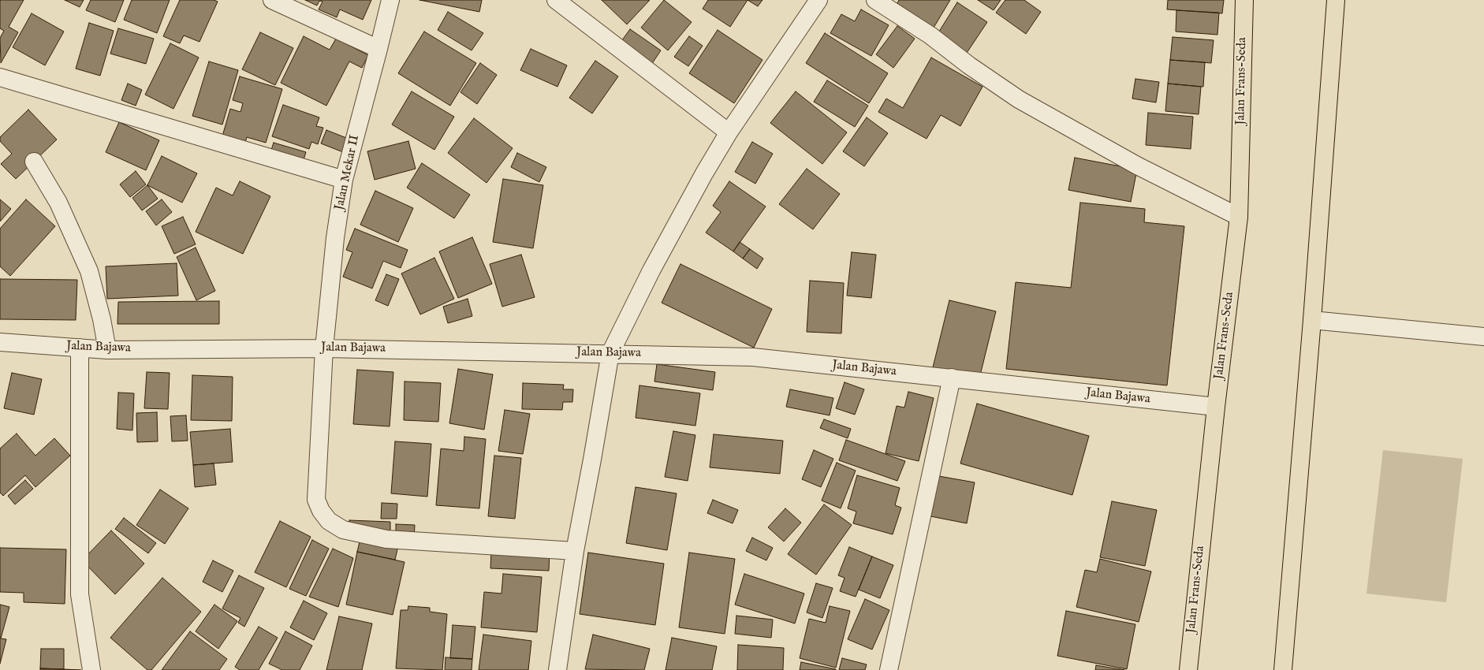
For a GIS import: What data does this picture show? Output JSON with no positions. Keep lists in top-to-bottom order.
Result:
{
  "streets": {
    "main road": ["Jalan Frans-Seda"],
    "street": ["Jalan Mekar II", "Jalan Bajawa"]
  },
  "crossings": [
    ["Jalan Frans-Seda", "Jalan Bajawa"],
    ["Jalan Mekar II", "Jalan Bajawa"]
  ]
}
